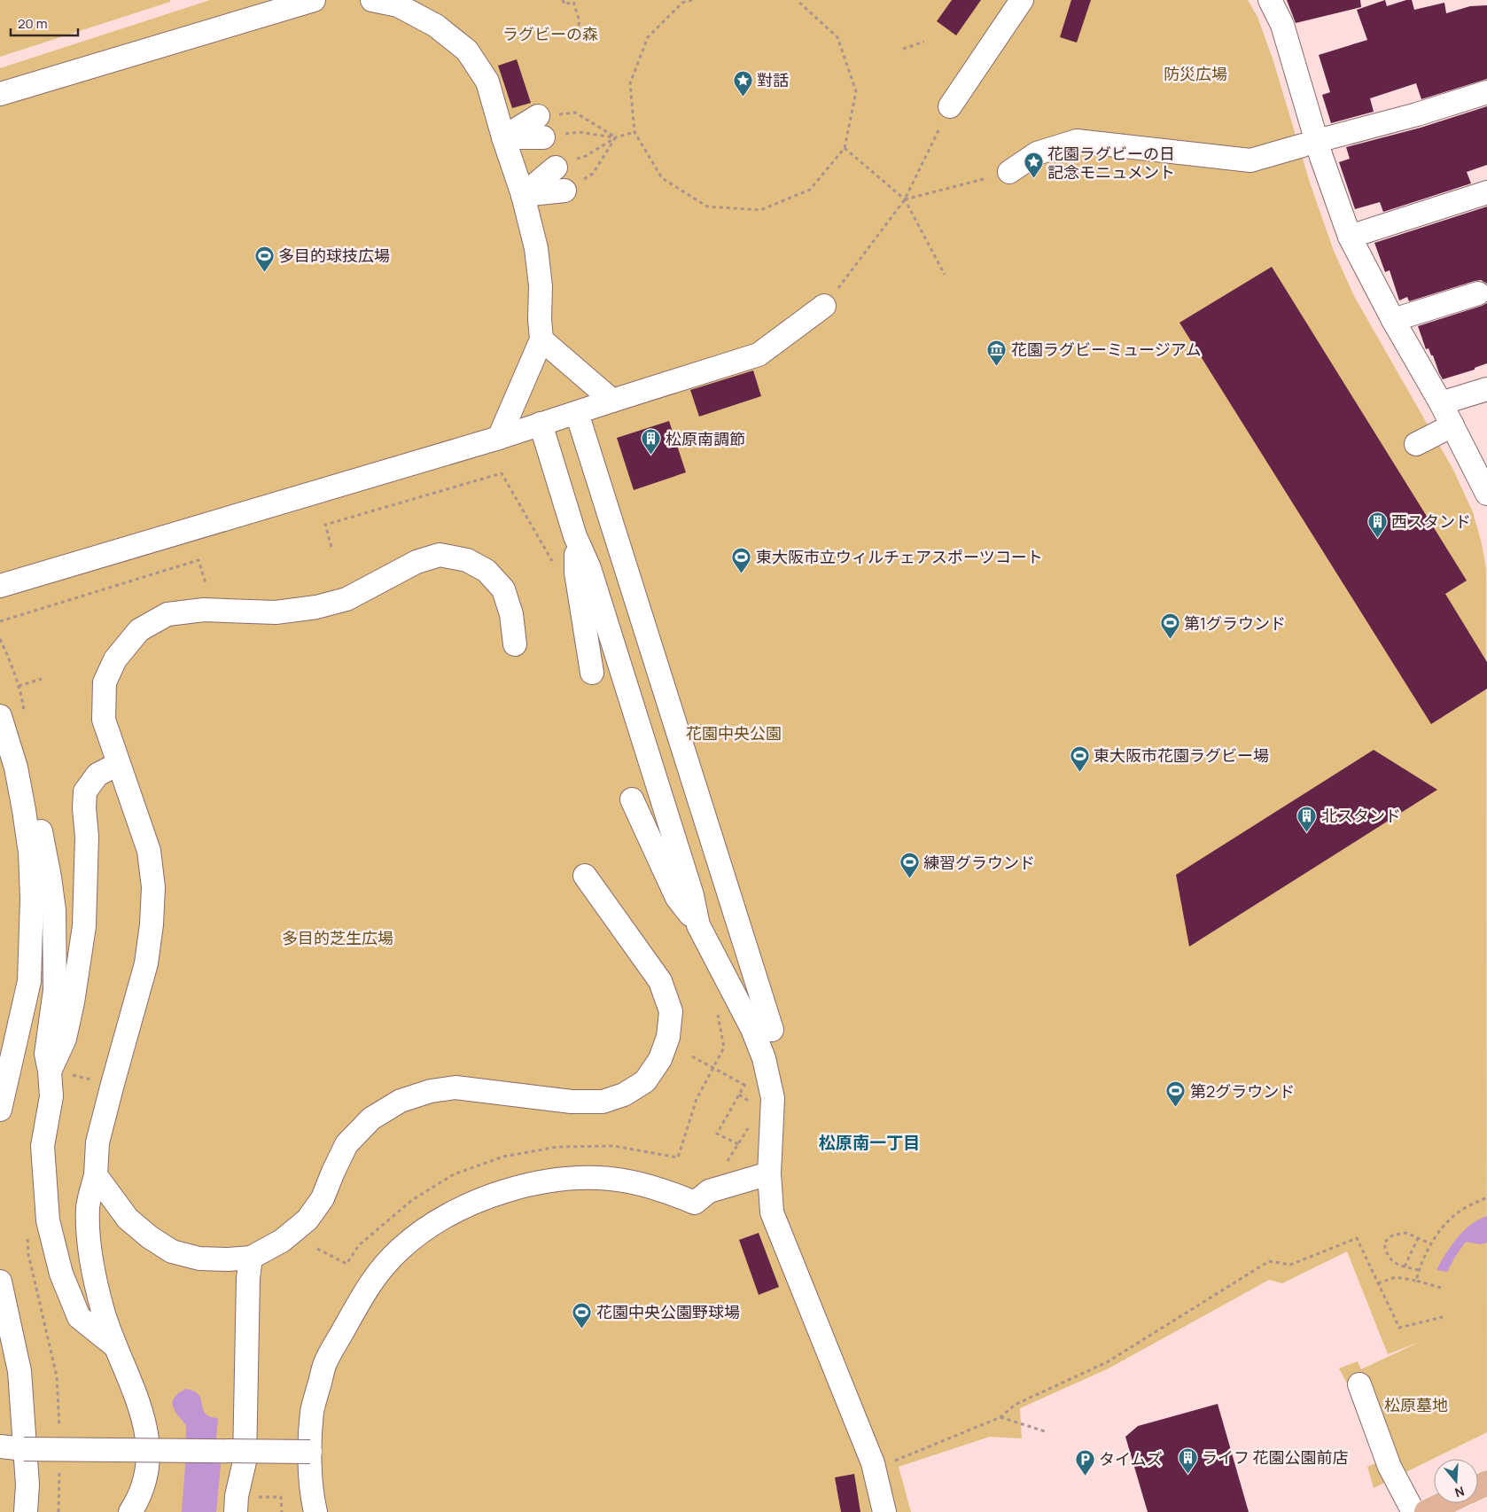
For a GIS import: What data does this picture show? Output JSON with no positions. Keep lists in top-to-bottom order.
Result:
{
  "districts": ["松原南一丁目"],
  "parks": [
    "ラグビーの森",
    "防災広場",
    "花園中央公園",
    "多目的芝生広場",
    "松原墓地"
  ],
  "places": {
    "place": ["對話", "花園ラグビーの日 記念モニュメント"],
    "sports": [
      "多目的球技広場",
      "東大阪市立ウィルチェアスポーツコート",
      "第1グラウンド",
      "東大阪市花園ラグビー場",
      "練習グラウンド",
      "第2グラウンド",
      "花園中央公園野球場"
    ],
    "museum": ["花園ラグビーミュージアム"],
    "building": [
      "松原南調節",
      "西スタンド",
      "北スタンド",
      "ライフ 花園公園前店"
    ],
    "parking": ["タイムズ"]
  },
  "scale_bar": "20 m",
  "north": "bottom"
}
